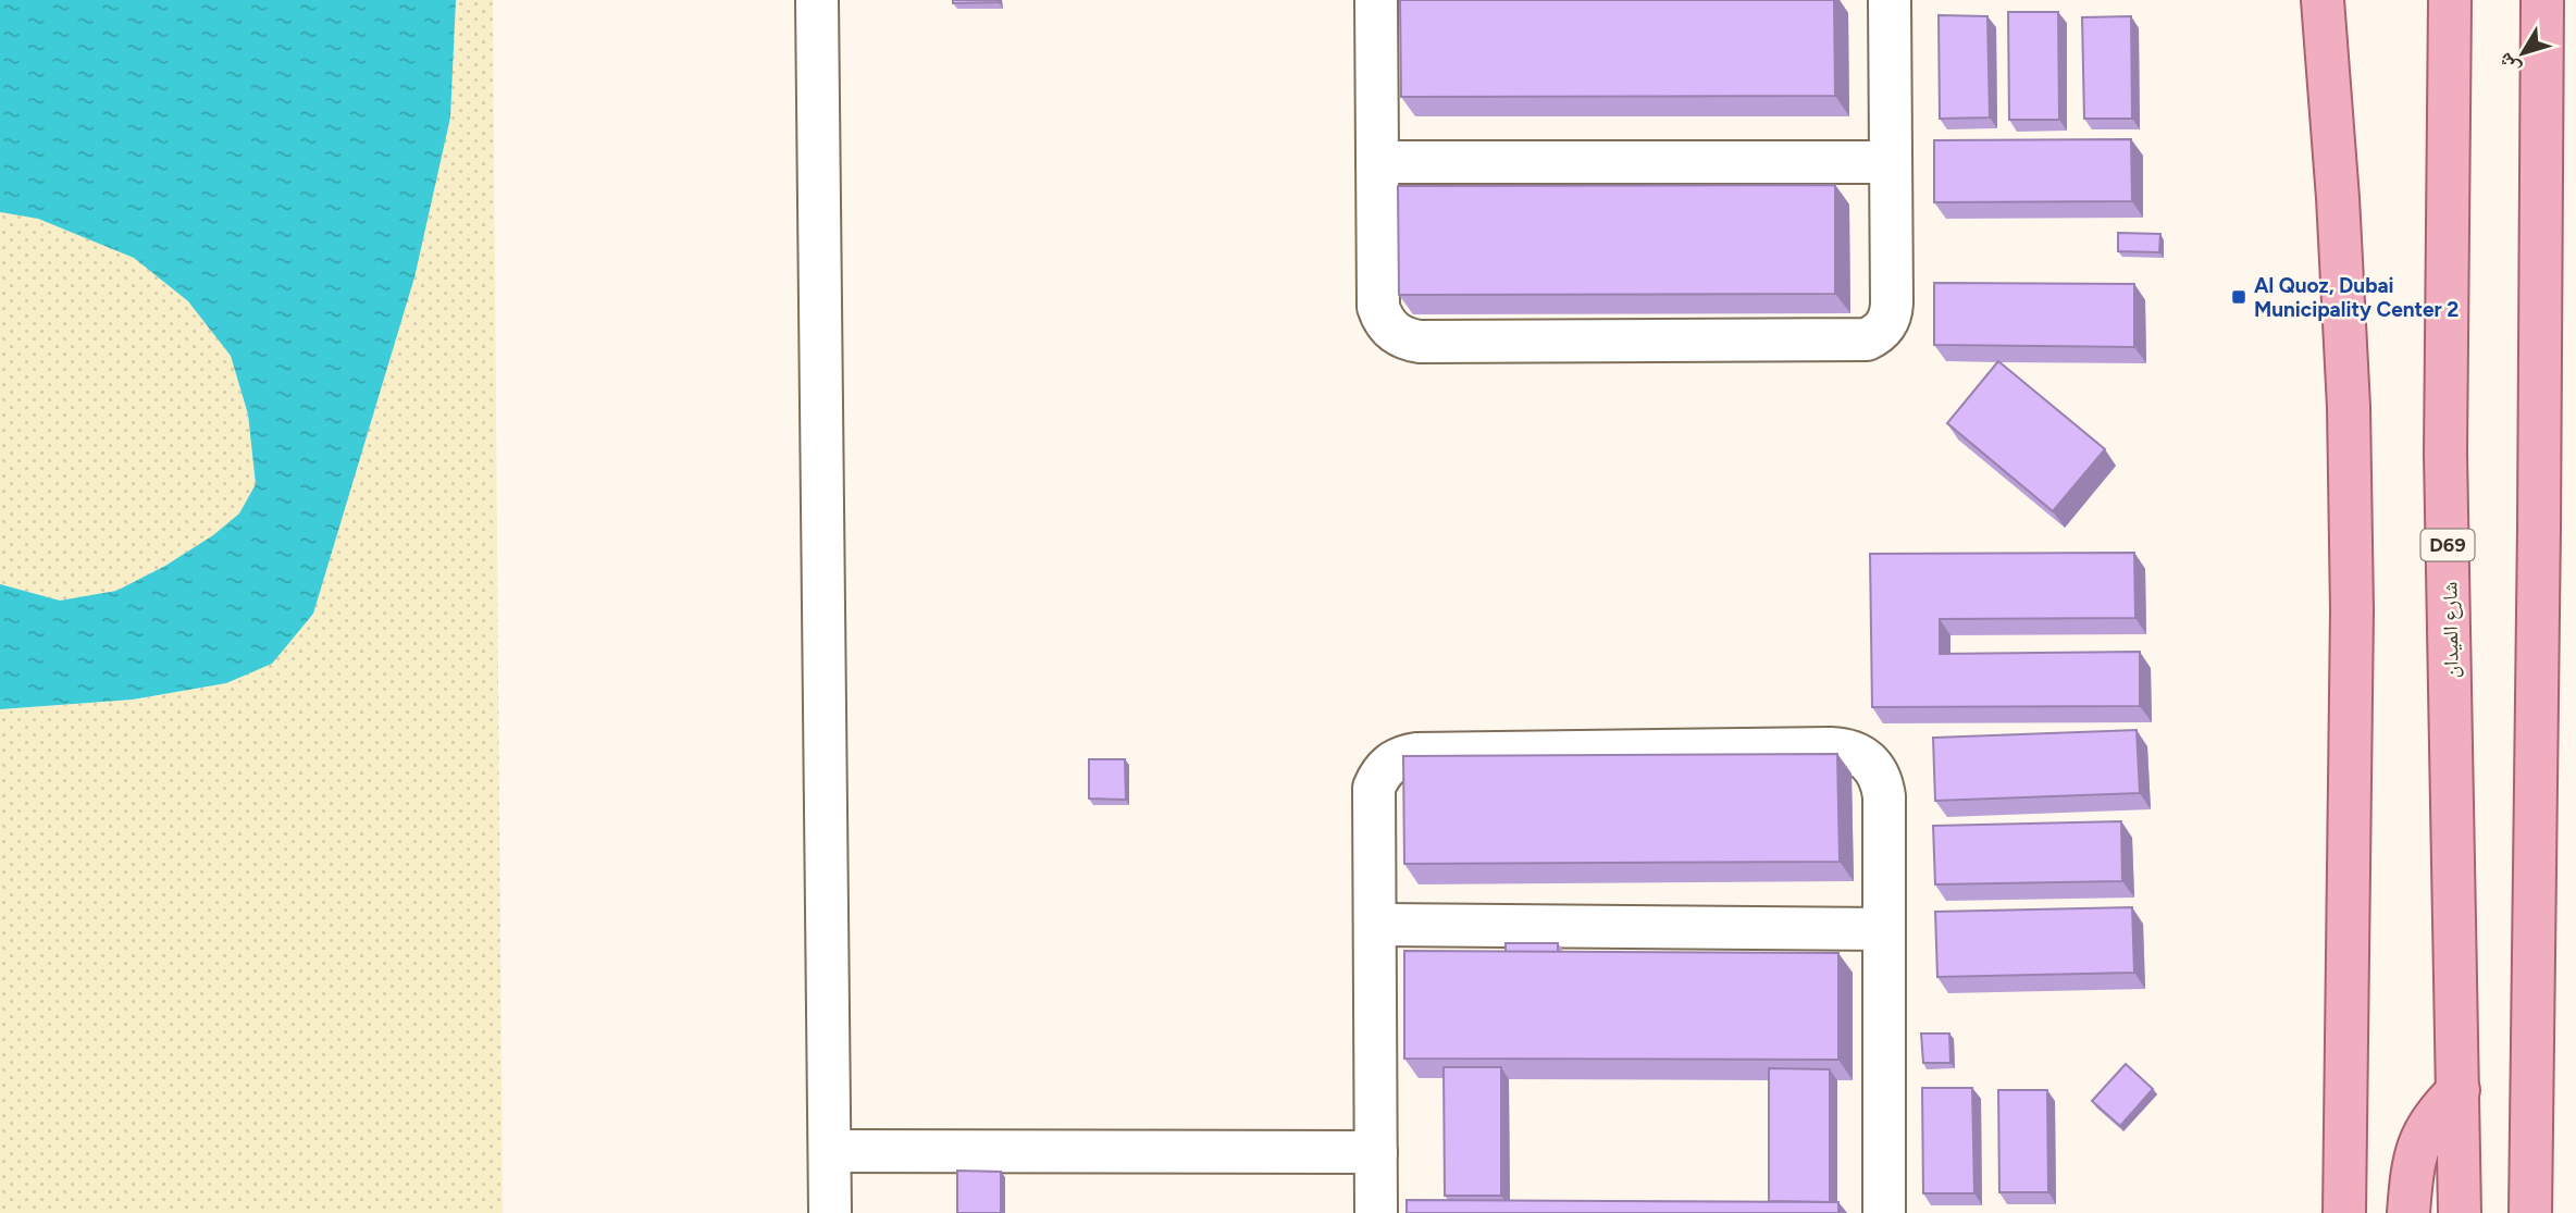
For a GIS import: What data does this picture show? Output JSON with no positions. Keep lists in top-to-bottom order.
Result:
{
  "streets": {
    "main road": ["D69", "شارع الميدان"]
  },
  "places": {
    "transit": ["Al Quoz, Dubai Municipality Center 2"]
  },
  "north": "bottom left"
}
